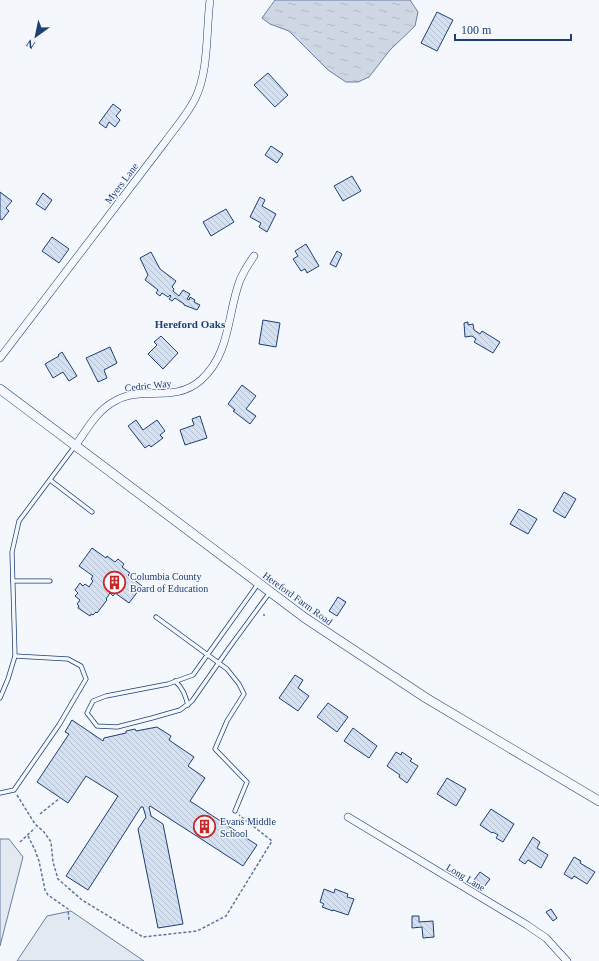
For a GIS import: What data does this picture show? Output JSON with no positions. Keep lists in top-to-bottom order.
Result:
{
  "streets": {
    "street": [
      "Myers Lane",
      "Cedric Way",
      "Hereford Farm Road",
      "Long Lane"
    ]
  },
  "crossings": [
    ["Cedric Way", "Hereford Farm Road"]
  ],
  "districts": ["Hereford Oaks"],
  "places": {
    "building": ["Columbia County Board of Education", "Evans Middle School"]
  },
  "scale_bar": "100 m",
  "north": "bottom left"
}
